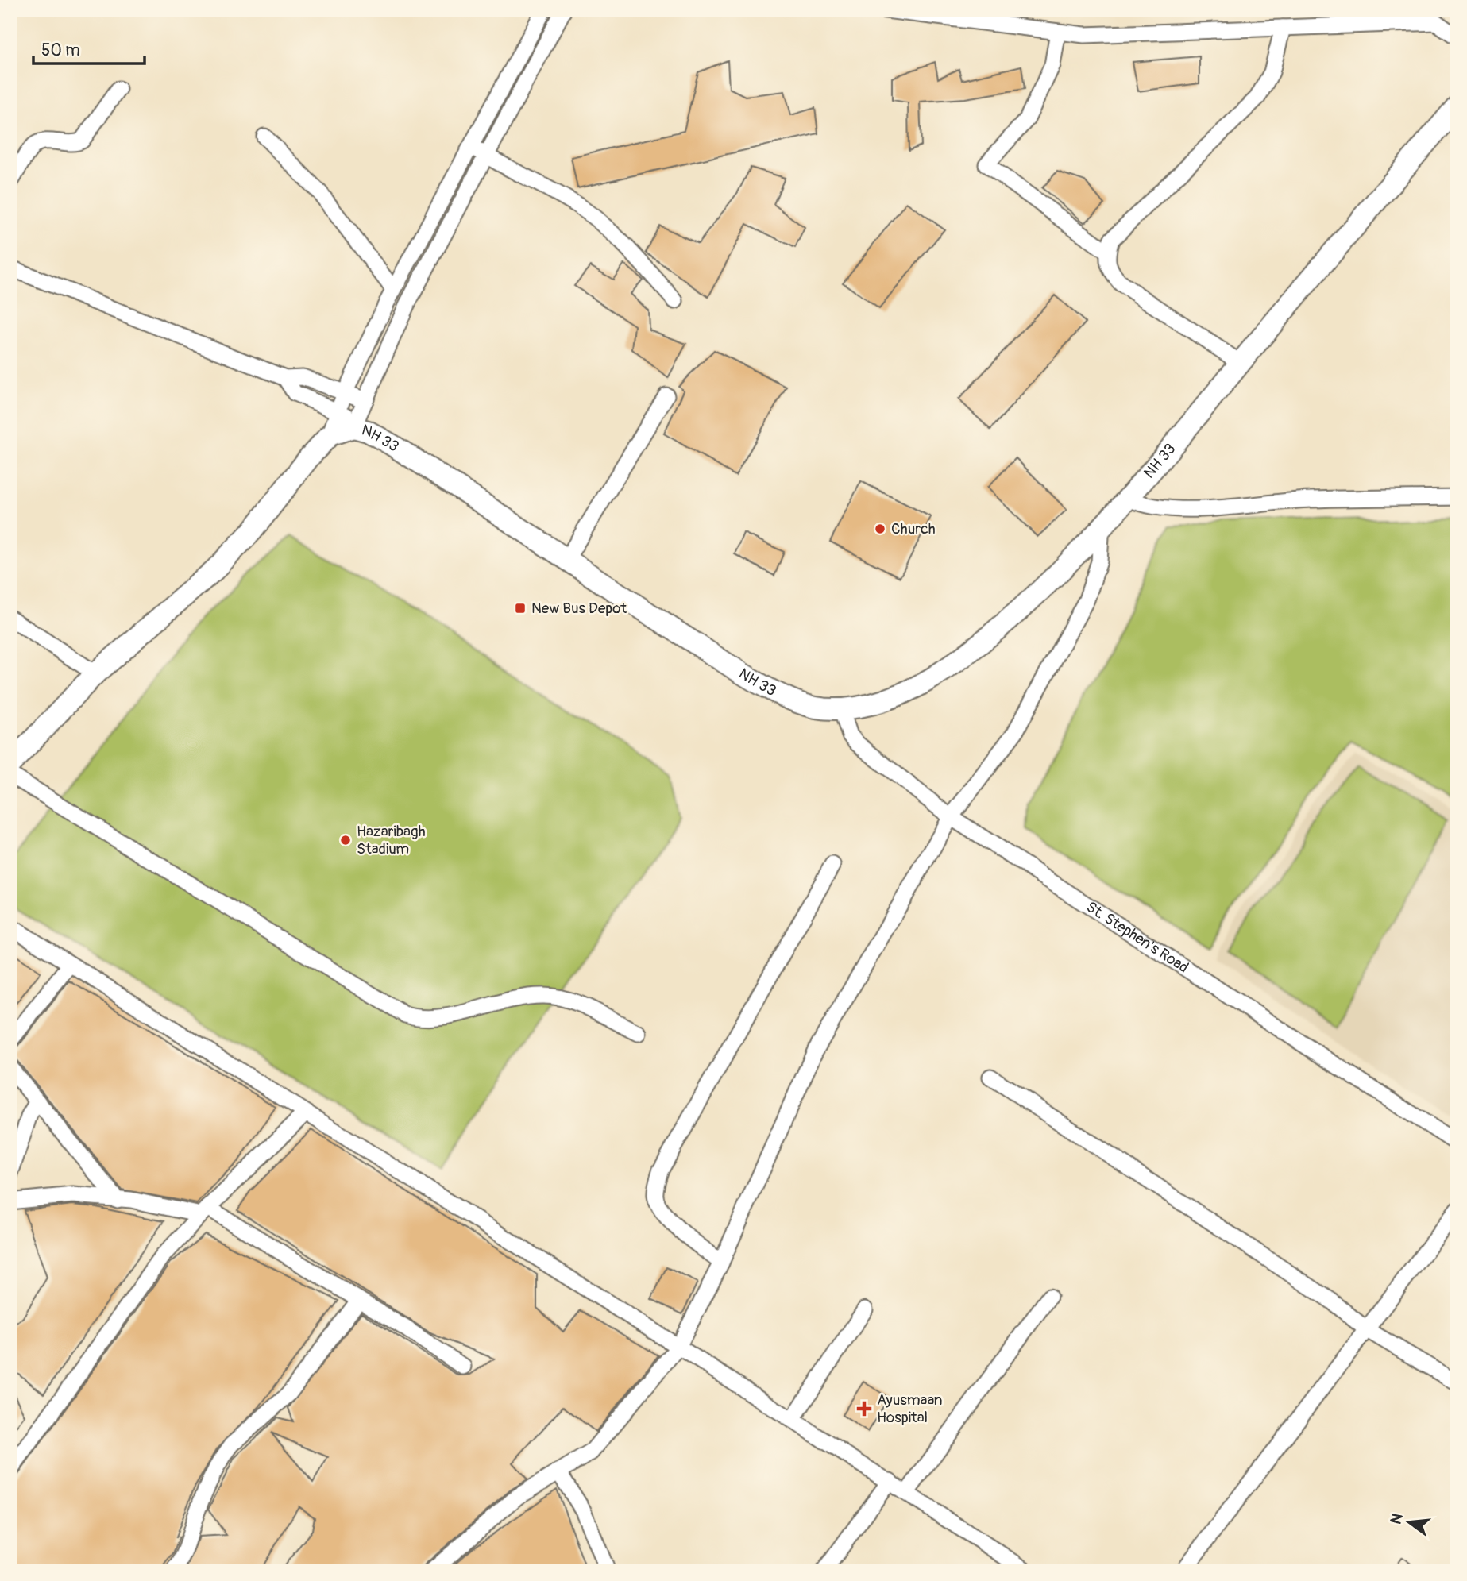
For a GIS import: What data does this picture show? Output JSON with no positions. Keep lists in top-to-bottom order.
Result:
{
  "streets": {
    "main road": ["NH 33"],
    "street": ["St. Stephen's Road"]
  },
  "crossings": [
    ["NH 33", "St. Stephen's Road"]
  ],
  "places": {
    "other": ["Church", "Hazaribagh Stadium"],
    "transit": ["New Bus Depot"],
    "health": ["Ayusmaan Hospital"]
  },
  "scale_bar": "50 m",
  "north": "left"
}
